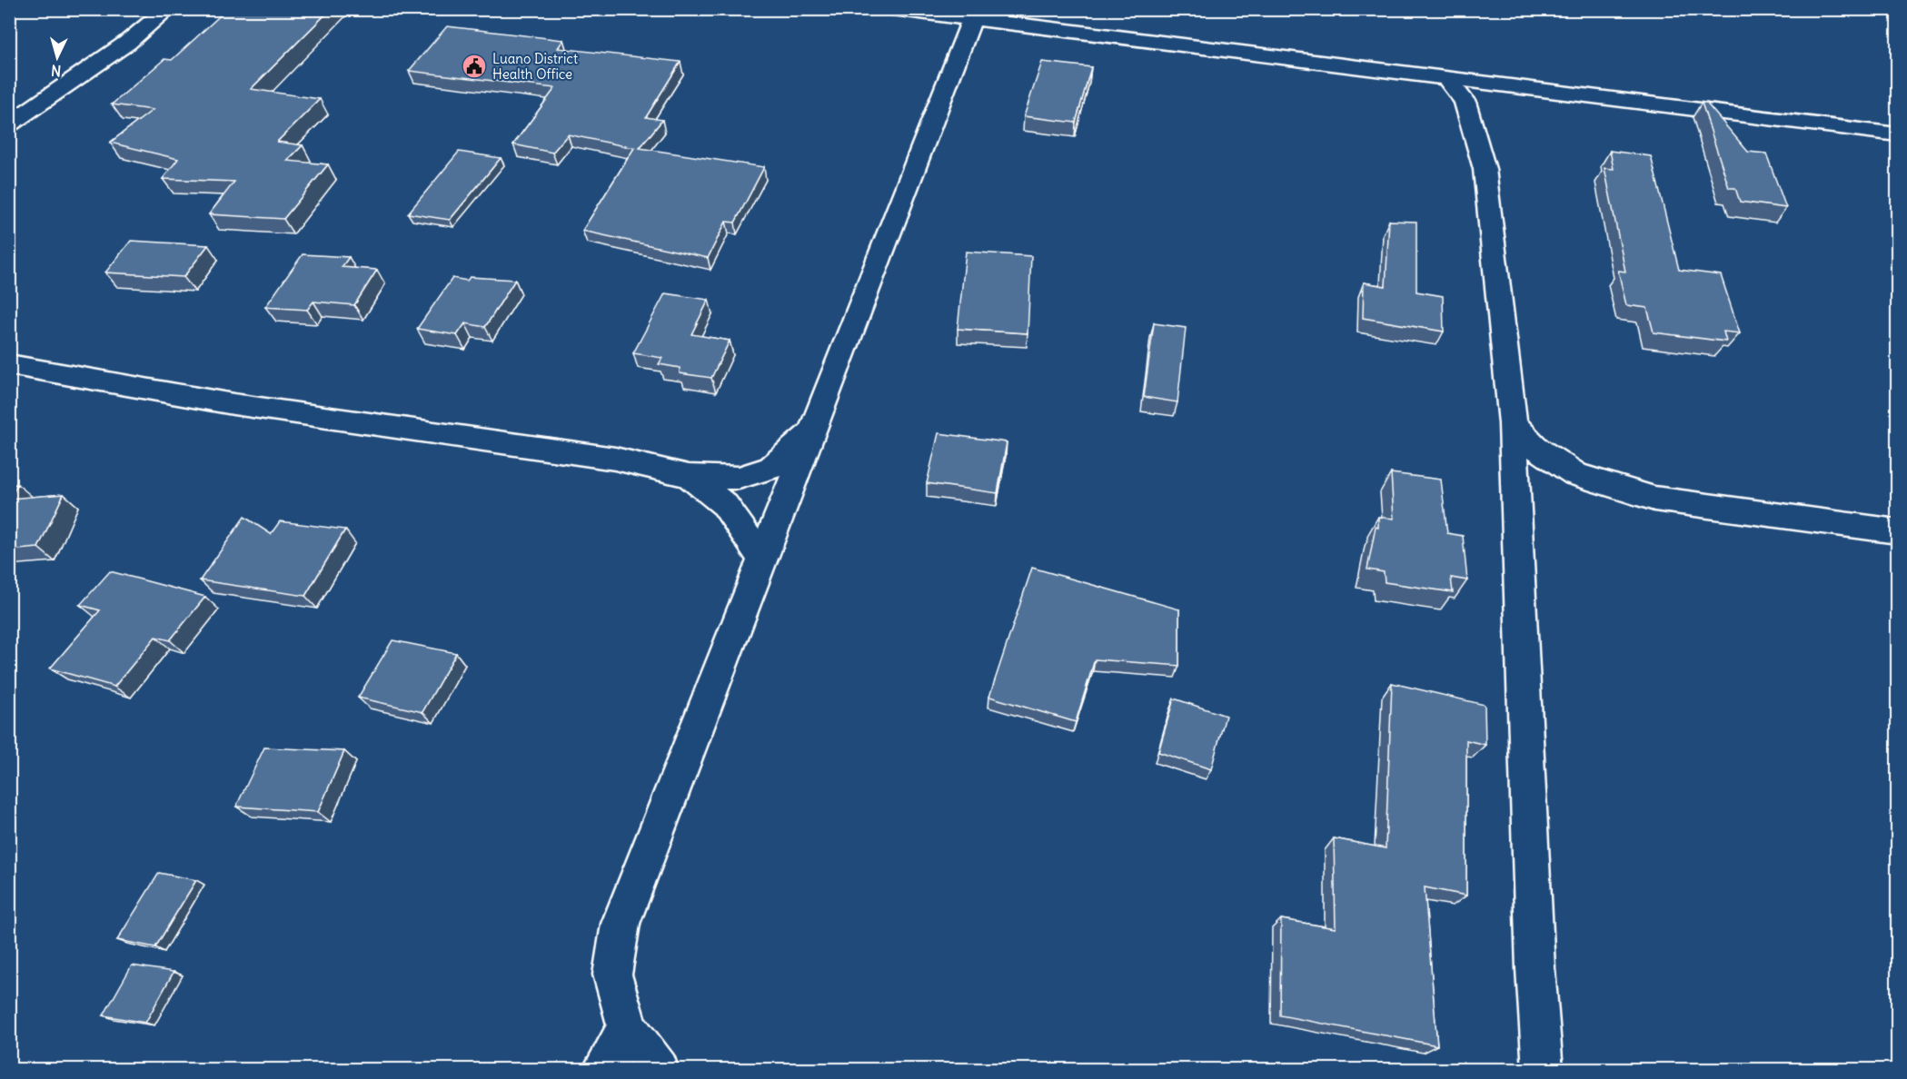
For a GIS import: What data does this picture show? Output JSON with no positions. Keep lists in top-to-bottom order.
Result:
{
  "places": {
    "public building": ["Luano District Health Office"]
  },
  "north": "bottom"
}
